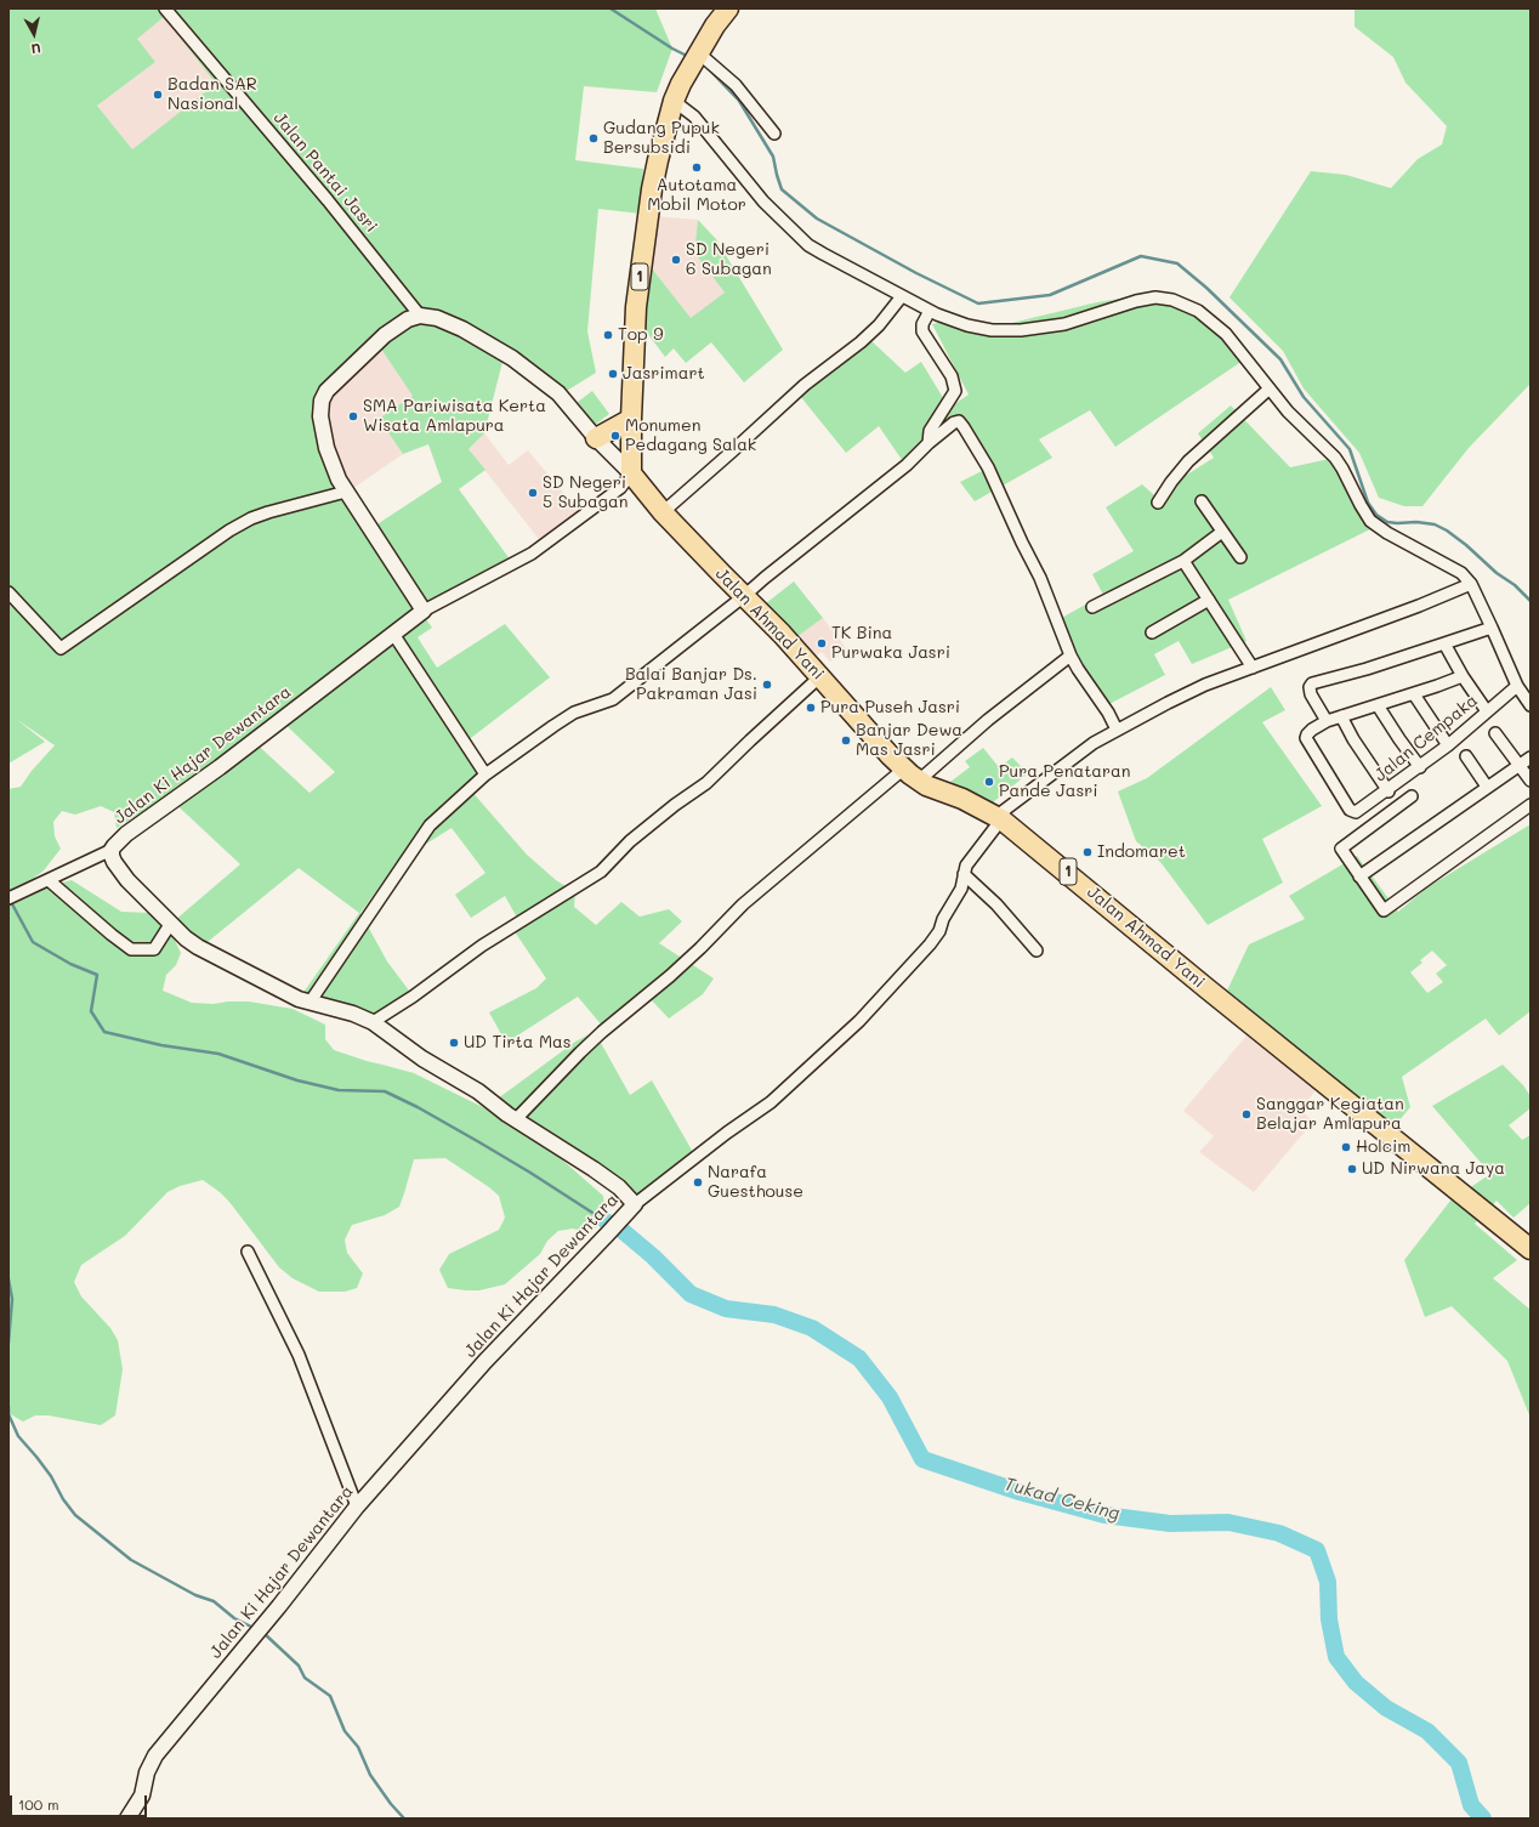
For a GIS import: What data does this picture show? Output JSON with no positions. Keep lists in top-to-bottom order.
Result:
{
  "streets": {
    "highway": ["1", "Jalan Ahmad Yani"],
    "street": ["Jalan Pantai Jasri", "Jalan Cempaka", "Jalan Ki Hajar Dewantara"]
  },
  "crossings": [
    ["1", "Jalan Ahmad Yani"]
  ],
  "water": ["Tukad Ceking"],
  "places": [
    "Badan SAR Nasional",
    "Gudang Pupuk Bersubsidi",
    "Autotama Mobil Motor",
    "SD Negeri 6 Subagan",
    "Top 9",
    "Jasrimart",
    "SMA Pariwisata Kerta Wisata Amlapura",
    "Monumen Pedagang Salak",
    "SD Negeri 5 Subagan",
    "TK Bina Purwaka Jasri",
    "Balai Banjar Ds. Pakraman Jasi",
    "Pura Puseh Jasri",
    "Banjar Dewa Mas Jasri",
    "Pura Penataran Pande Jasri",
    "Indomaret",
    "UD Tirta Mas",
    "Sanggar Kegiatan Belajar Amlapura",
    "Holcim",
    "UD Nirwana Jaya",
    "Narafa Guesthouse"
  ],
  "scale_bar": "100 m",
  "north": "bottom"
}
